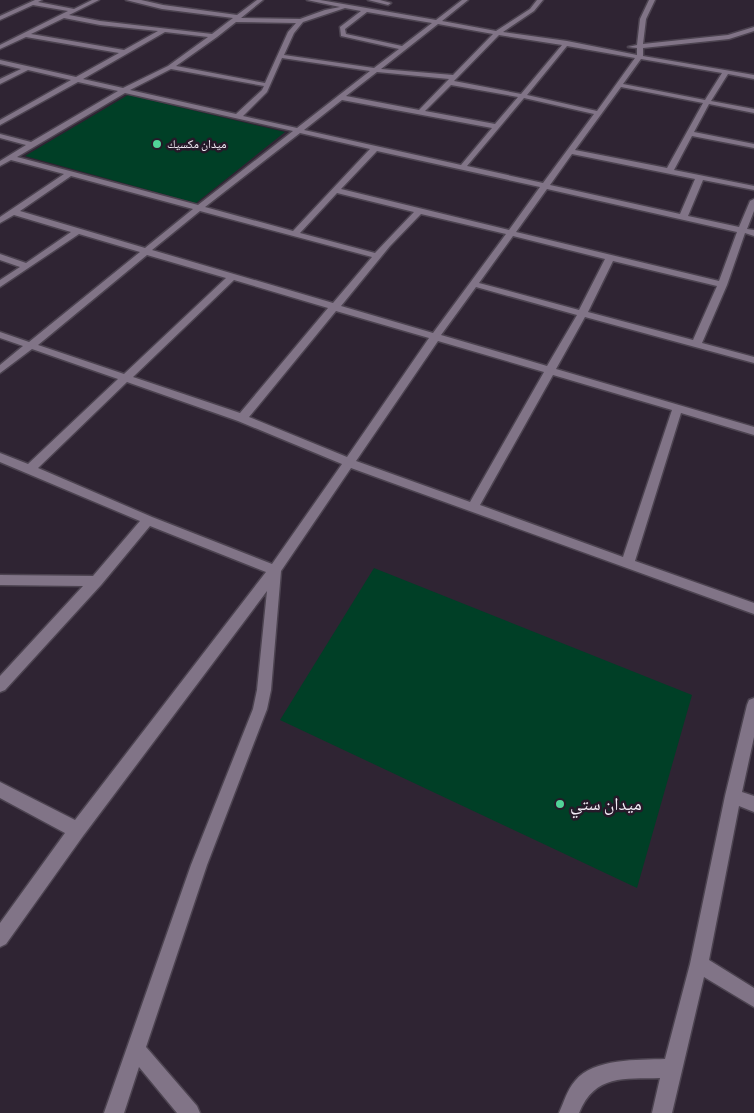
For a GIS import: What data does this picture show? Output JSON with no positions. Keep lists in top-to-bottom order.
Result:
{
  "places": ["ميدان مكسيك", "ميدان ستي"]
}
